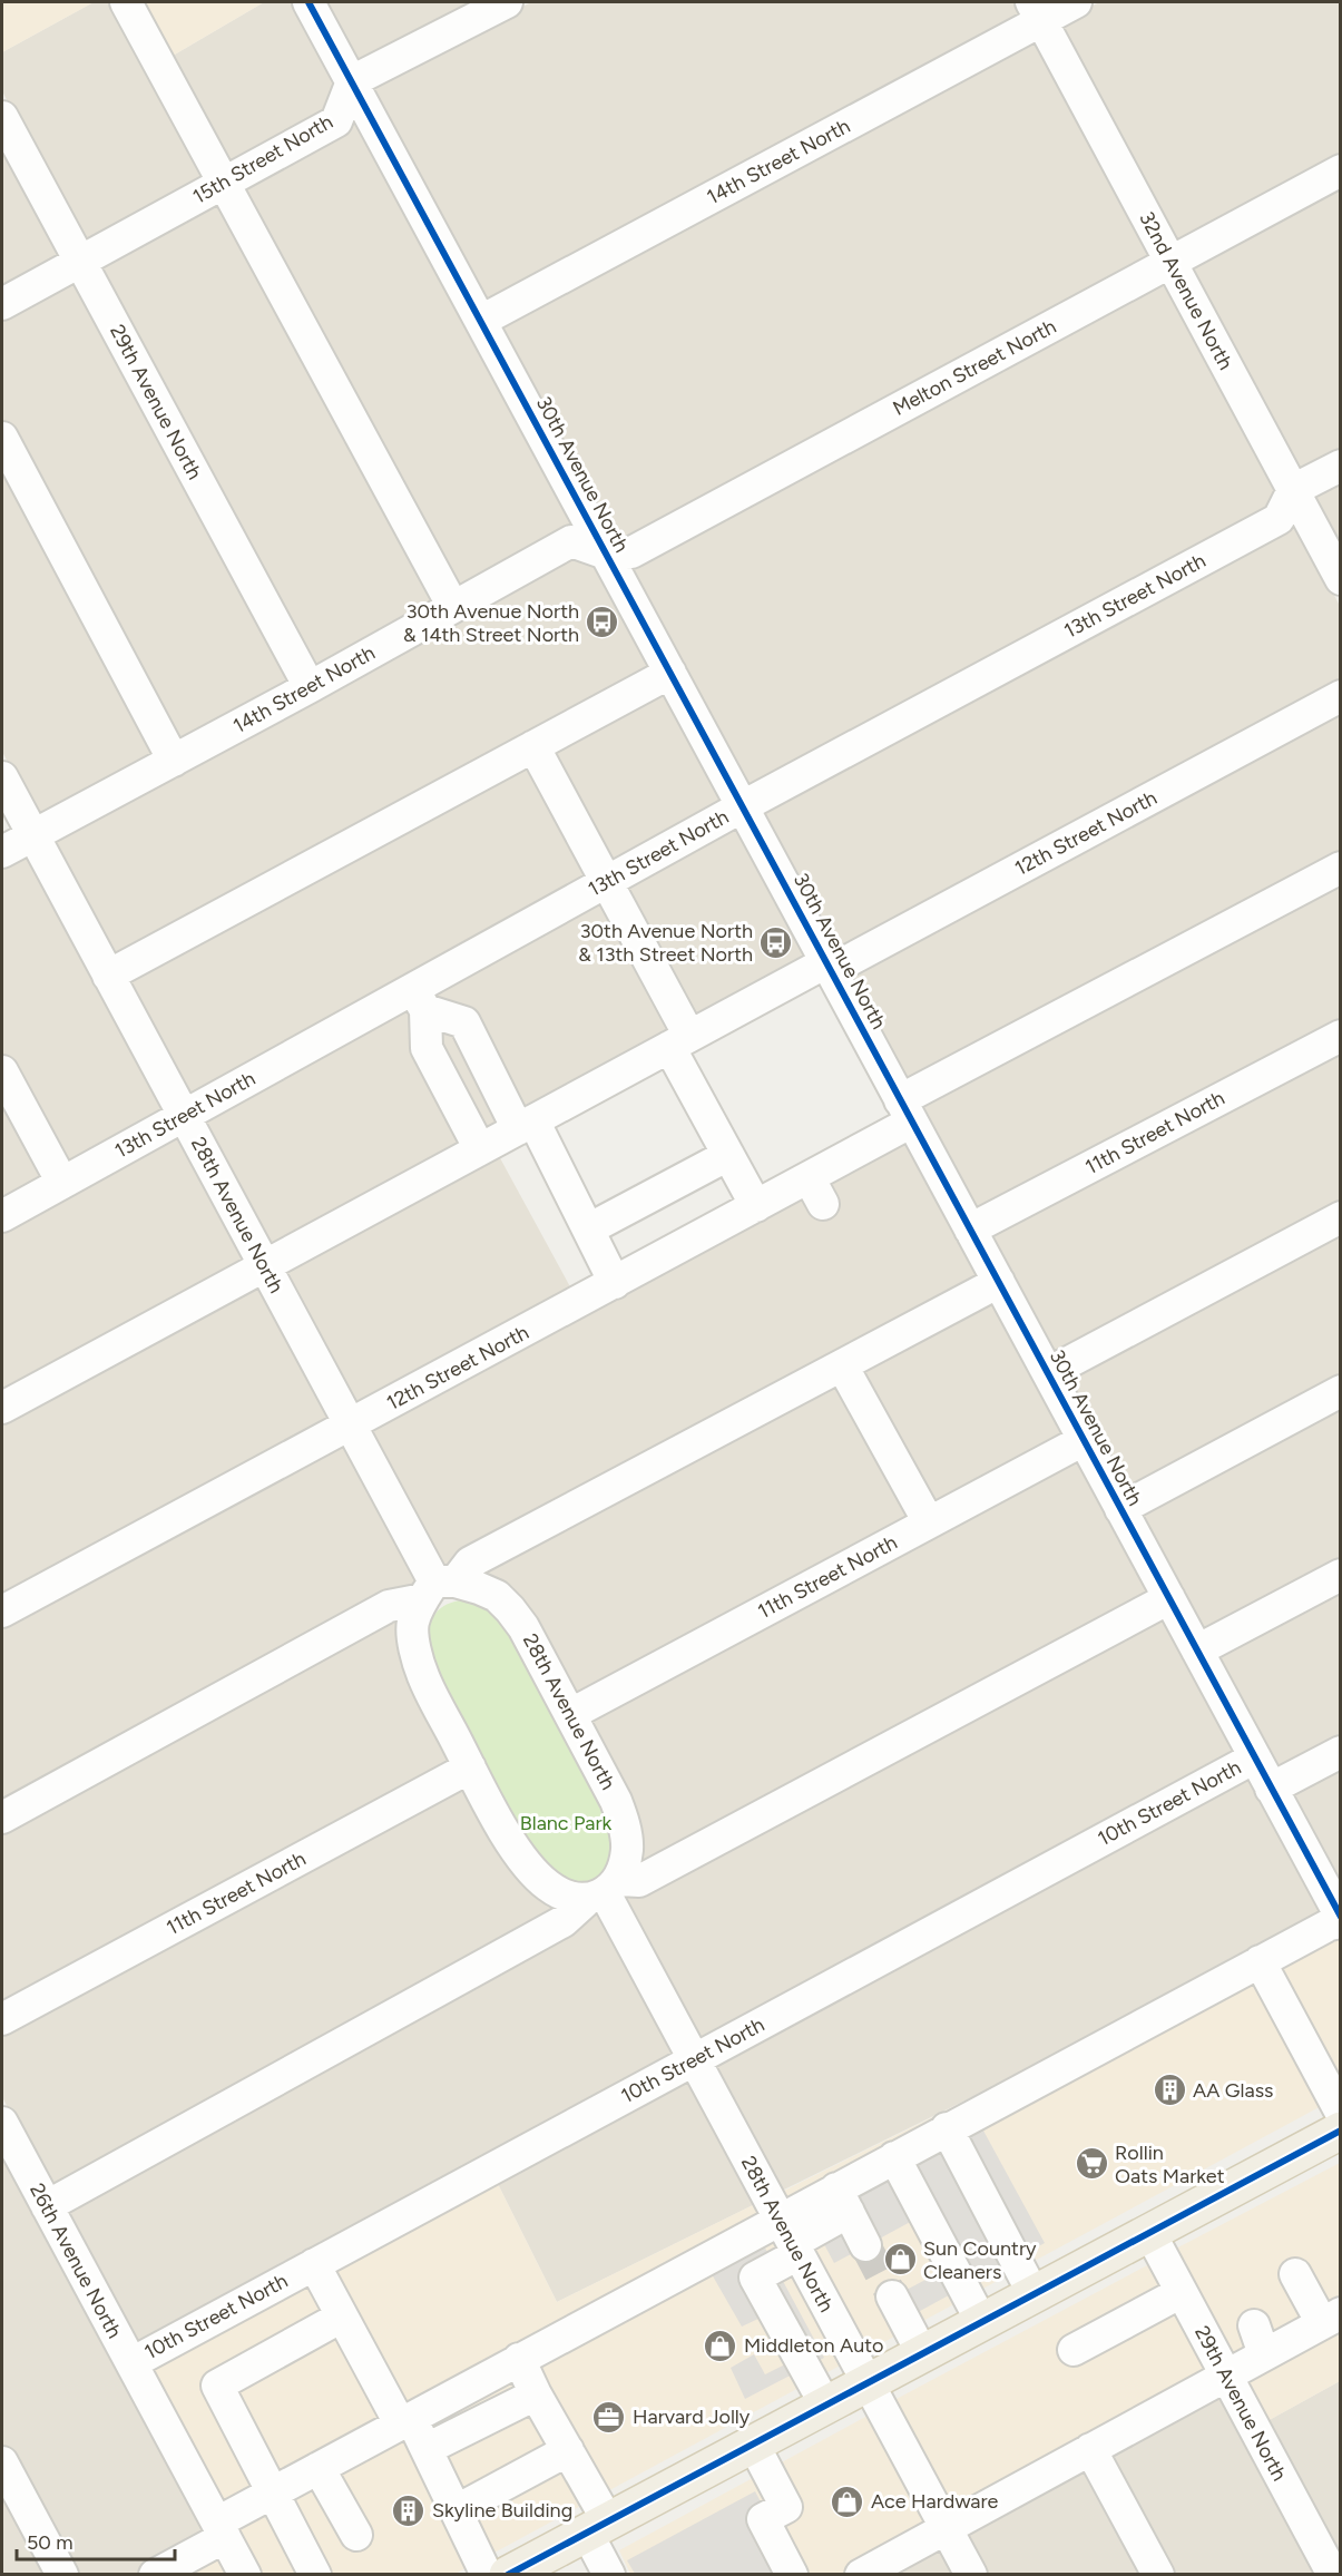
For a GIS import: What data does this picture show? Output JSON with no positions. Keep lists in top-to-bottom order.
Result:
{
  "streets": {
    "street": [
      "15th Street North",
      "14th Street North",
      "32nd Avenue North",
      "Melton Street North",
      "29th Avenue North",
      "30th Avenue North",
      "13th Street North",
      "12th Street North",
      "11th Street North",
      "28th Avenue North",
      "10th Street North",
      "26th Avenue North"
    ]
  },
  "crossings": [
    ["15th Street North", "29th Avenue North"],
    ["15th Street North", "30th Avenue North"],
    ["14th Street North", "32nd Avenue North"],
    ["14th Street North", "Melton Street North"],
    ["14th Street North", "29th Avenue North"],
    ["14th Street North", "30th Avenue North"],
    ["14th Street North", "28th Avenue North"],
    ["32nd Avenue North", "Melton Street North"],
    ["32nd Avenue North", "13th Street North"],
    ["Melton Street North", "30th Avenue North"],
    ["30th Avenue North", "13th Street North"],
    ["30th Avenue North", "12th Street North"],
    ["30th Avenue North", "11th Street North"],
    ["30th Avenue North", "10th Street North"],
    ["13th Street North", "28th Avenue North"],
    ["12th Street North", "28th Avenue North"],
    ["11th Street North", "28th Avenue North"],
    ["28th Avenue North", "10th Street North"],
    ["10th Street North", "26th Avenue North"]
  ],
  "parks": ["Blanc Park"],
  "places": {
    "bus stop": ["30th Avenue North & 14th Street North", "30th Avenue North & 13th Street North"],
    "building": ["AA Glass", "Skyline Building"],
    "supermarket": ["Rollin Oats Market"],
    "shop": ["Sun Country Cleaners", "Middleton Auto", "Ace Hardware"],
    "office": ["Harvard Jolly"]
  },
  "scale_bar": "50 m"
}
